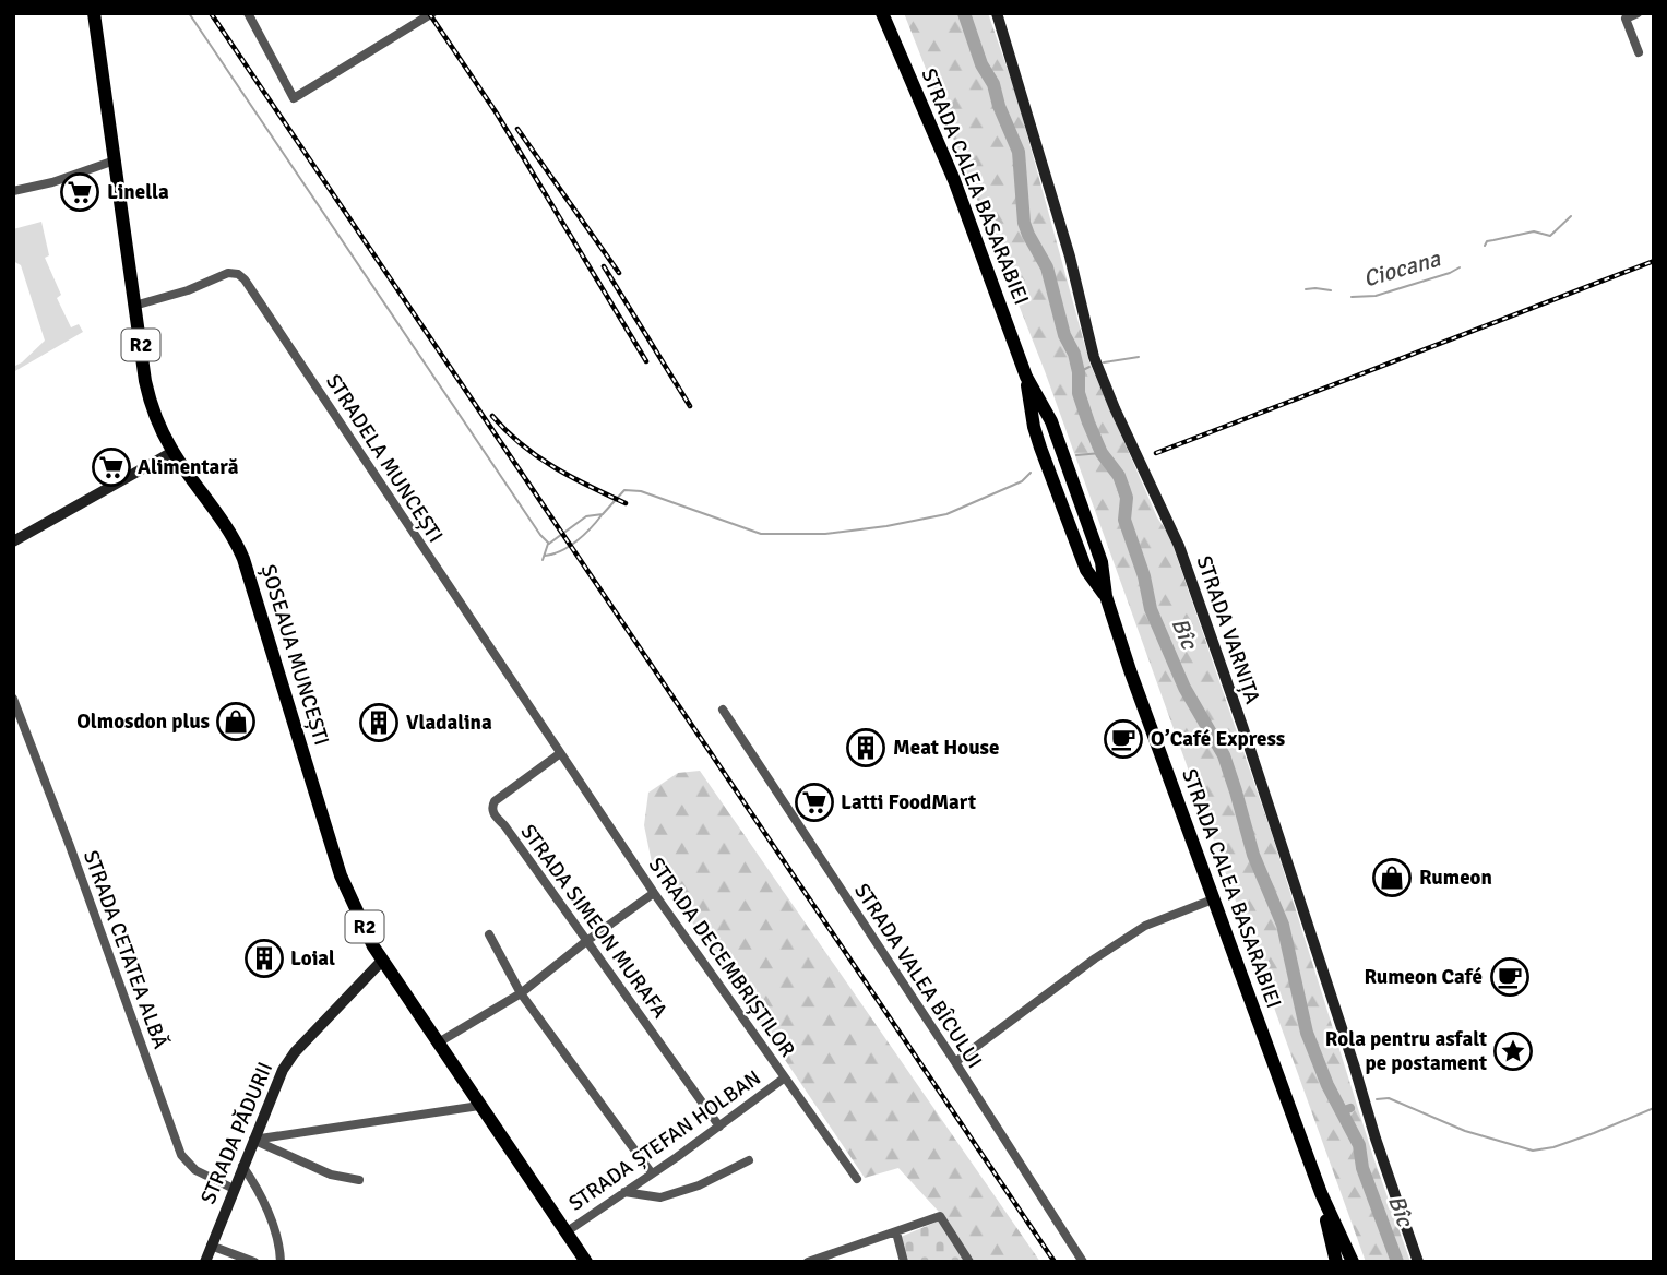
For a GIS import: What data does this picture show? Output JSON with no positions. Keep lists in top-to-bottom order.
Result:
{
  "streets": {
    "main road": ["STRADA CALEA BASARABIEI", "R2", "ȘOSEAUA MUNCEȘTI"],
    "street": [
      "STRADELA MUNCEȘTI",
      "STRADA VARNIȚA",
      "STRADA SIMEON MURAFA",
      "STRADA CETATEA ALBĂ",
      "STRADA DECEMBRIȘTILOR",
      "STRADA VALEA BÎCULUI",
      "STRADA PĂDURII",
      "STRADA ȘTEFAN HOLBAN"
    ]
  },
  "crossings": [
    ["STRADELA MUNCEȘTI", "ȘOSEAUA MUNCEȘTI"],
    ["STRADELA MUNCEȘTI", "STRADA SIMEON MURAFA"],
    ["STRADELA MUNCEȘTI", "STRADA DECEMBRIȘTILOR"],
    ["ȘOSEAUA MUNCEȘTI", "STRADA PĂDURII"],
    ["ȘOSEAUA MUNCEȘTI", "STRADA ȘTEFAN HOLBAN"],
    ["STRADA SIMEON MURAFA", "STRADA DECEMBRIȘTILOR"],
    ["STRADA SIMEON MURAFA", "STRADA ȘTEFAN HOLBAN"],
    ["STRADA CETATEA ALBĂ", "STRADA PĂDURII"],
    ["STRADA DECEMBRIȘTILOR", "STRADA ȘTEFAN HOLBAN"]
  ],
  "water": ["Ciocana", "Bîc"],
  "places": {
    "supermarket": ["Linella", "Alimentară", "Latti FoodMart"],
    "shop": ["Olmosdon plus", "Rumeon"],
    "building": ["Vladalina", "Meat House", "Loial"],
    "cafe": ["O’Café Express", "Rumeon Café"],
    "place": ["Rola pentru asfalt pe postament"]
  }
}
